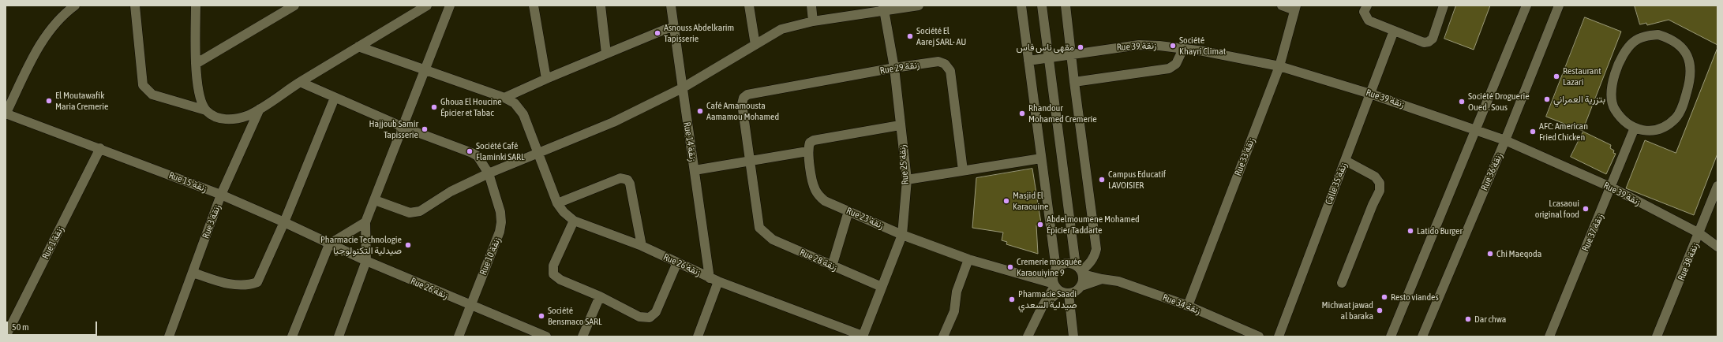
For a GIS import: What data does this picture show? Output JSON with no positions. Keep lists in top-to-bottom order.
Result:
{
  "streets": {
    "street": [
      "Rue 39 زنقة",
      "Rue 29 زنقة",
      "Rue 14 زنقة",
      "Rue 33 زنقة",
      "Rue 25 زنقة",
      "Rue 36 زنقة",
      "Rue 15 زنقة",
      "Calle 35 زنقة",
      "Rue 23 زنقة",
      "Rue 3 زنقة",
      "Rue 37 زنقة",
      "Rue 1 زنقة",
      "Rue 10 زنقة",
      "Rue 28 زنقة",
      "Rue 38 زنقة",
      "Rue 26 زنقة",
      "Rue 34 زنقة"
    ]
  },
  "crossings": [
    ["Rue 39 زنقة", "Rue 33 زنقة"],
    ["Rue 39 زنقة", "Rue 36 زنقة"],
    ["Rue 39 زنقة", "Calle 35 زنقة"],
    ["Rue 39 زنقة", "Rue 37 زنقة"],
    ["Rue 39 زنقة", "Rue 38 زنقة"],
    ["Rue 29 زنقة", "Rue 25 زنقة"],
    ["Rue 29 زنقة", "Rue 28 زنقة"],
    ["Rue 14 زنقة", "Rue 26 زنقة"],
    ["Rue 33 زنقة", "Rue 34 زنقة"],
    ["Rue 25 زنقة", "Rue 23 زنقة"],
    ["Rue 25 زنقة", "Rue 28 زنقة"],
    ["Rue 25 زنقة", "Rue 26 زنقة"],
    ["Rue 15 زنقة", "Rue 3 زنقة"],
    ["Rue 15 زنقة", "Rue 1 زنقة"],
    ["Rue 15 زنقة", "Rue 26 زنقة"],
    ["Rue 23 زنقة", "Rue 34 زنقة"],
    ["Rue 10 زنقة", "Rue 26 زنقة"]
  ],
  "places": [
    "Asnouss Abdelkarim Tapisserie",
    "Société El Aarej SARL- AU",
    "Société Khayri Climat",
    "مقهى ناس فاس",
    "Restaurant Lazari",
    "بتزرية العمراني",
    "El Moutawafik Maria Cremerie",
    "Société Droguerie Oued . Sous",
    "Ghoua El Houcine Épicier et Tabac",
    "Café Amamousta Aamamou Mohamed",
    "Rhandour Mohamed Cremerie",
    "Hajjoub Samir Tapisserie",
    "AFC: American Fried Chicken",
    "Société Café Flaminki SARL",
    "Campus Educatif LAVOISIER",
    "Masjid El Karaouine",
    "Lcasaoui original food",
    "Abdelmoumene Mohamed Épicier Taddarte",
    "Latido Burger",
    "Pharmacie Technologie صيدلية التكنولوجيا",
    "Chi Maeqoda",
    "Cremerie mosquée Karaouiyine 9",
    "Resto viandes",
    "Pharmacie Saadi صيدلية السعدي",
    "Michwat jawad al baraka",
    "Société Bensmaco SARL",
    "Dar chwa"
  ],
  "scale_bar": "50 m"
}
